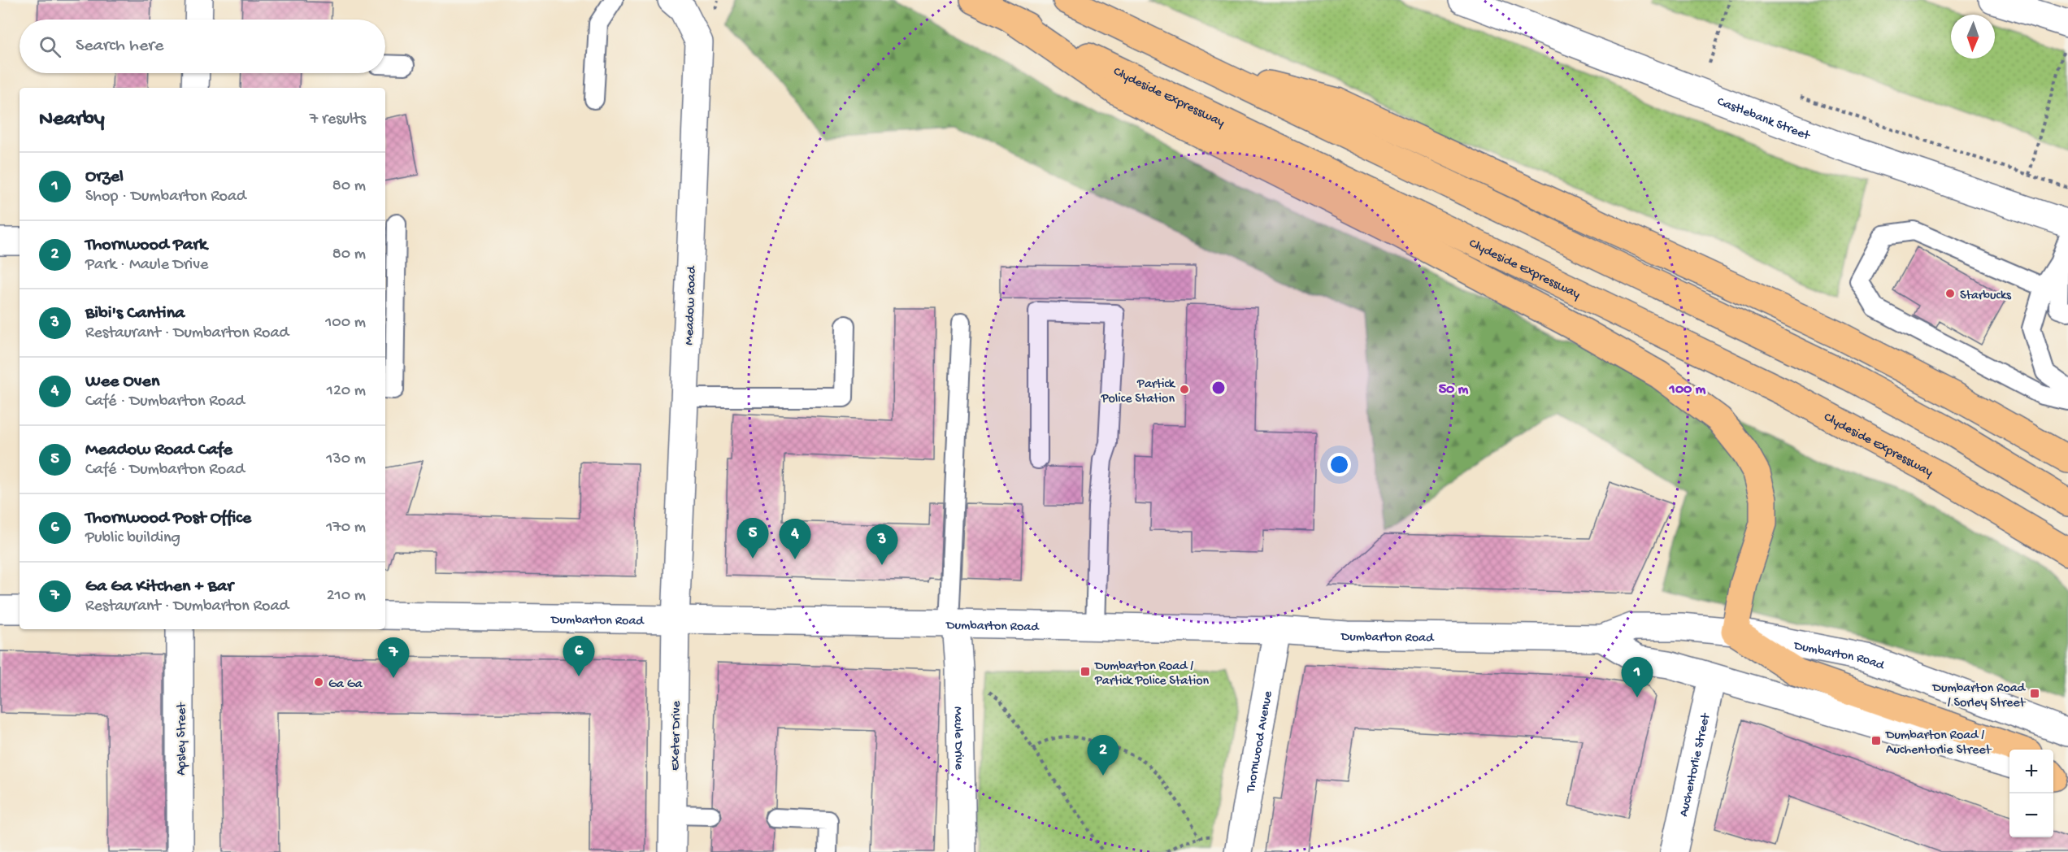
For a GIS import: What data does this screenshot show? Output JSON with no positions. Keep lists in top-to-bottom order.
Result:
{
  "streets": {
    "main road": ["Clydeside Expressway"],
    "street": [
      "Castlebank Street",
      "Meadow Road",
      "Dumbarton Road",
      "Exeter Drive",
      "Maule Drive",
      "Apsley Street",
      "Thornwood Avenue",
      "Auchentorlie Street"
    ]
  },
  "crossings": [
    ["Meadow Road", "Dumbarton Road"],
    ["Meadow Road", "Exeter Drive"],
    ["Dumbarton Road", "Exeter Drive"],
    ["Dumbarton Road", "Maule Drive"],
    ["Dumbarton Road", "Thornwood Avenue"]
  ],
  "places": {
    "other": ["Starbucks", "Partick Police Station", "Ga Ga"],
    "transit": ["Dumbarton Road / Partick Police Station", "Dumbarton Road / Sorley Street", "Dumbarton Road / Auchentorlie Street"]
  },
  "north": "bottom",
  "page": {
    "search": "Search here",
    "heading": ["Nearby", "7 results"],
    "list": [
      {
        "mark": "1",
        "name": "Orzel",
        "note": "Shop · Dumbarton Road",
        "value": "80 m"
      },
      {
        "mark": "2",
        "name": "Thornwood Park",
        "note": "Park · Maule Drive",
        "value": "80 m"
      },
      {
        "mark": "3",
        "name": "Bibi's Cantina",
        "note": "Restaurant · Dumbarton Road",
        "value": "100 m"
      },
      {
        "mark": "4",
        "name": "Wee Oven",
        "note": "Café · Dumbarton Road",
        "value": "120 m"
      },
      {
        "mark": "5",
        "name": "Meadow Road Cafe",
        "note": "Café · Dumbarton Road",
        "value": "130 m"
      },
      {
        "mark": "6",
        "name": "Thornwood Post Office",
        "note": "Public building",
        "value": "170 m"
      },
      {
        "mark": "7",
        "name": "Ga Ga Kitchen + Bar",
        "note": "Restaurant · Dumbarton Road",
        "value": "210 m"
      }
    ],
    "pins": [
      "5",
      "4",
      "3",
      "6",
      "7",
      "1",
      "2"
    ],
    "map_buttons": ["+", "−"]
  },
  "rings": ["50 m", "100 m"]
}
